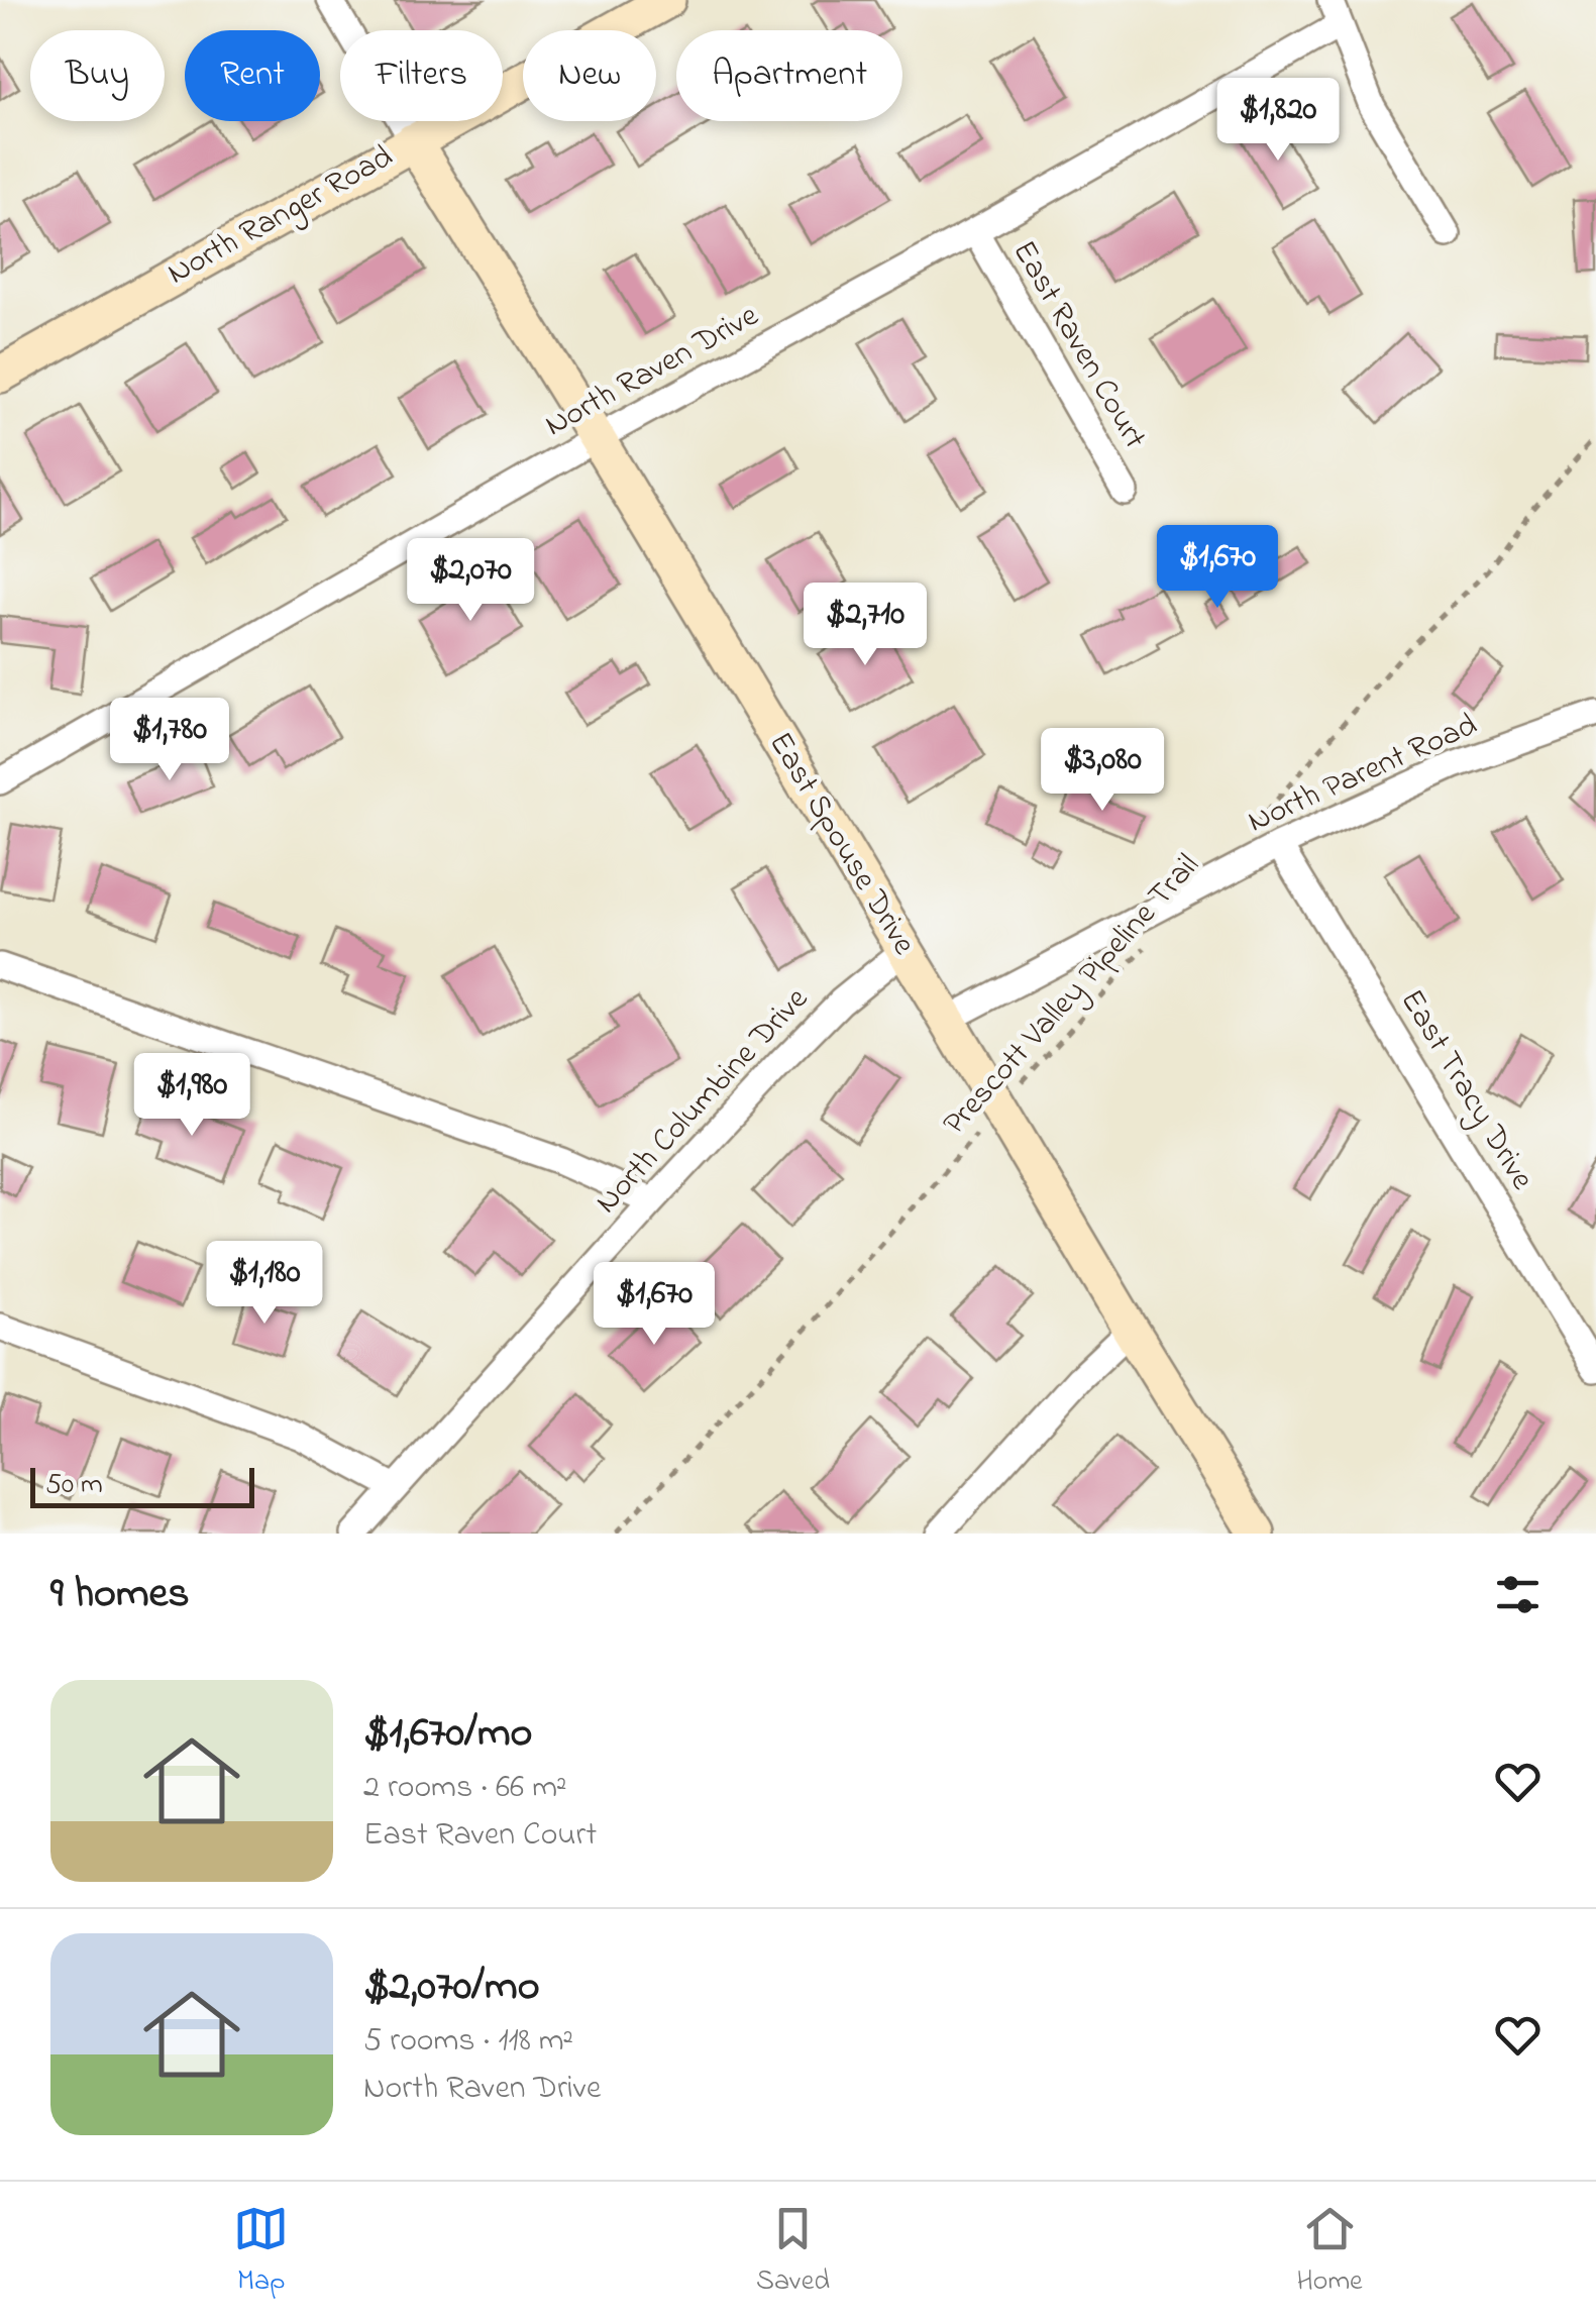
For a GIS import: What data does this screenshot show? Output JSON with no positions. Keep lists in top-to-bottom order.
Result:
{
  "streets": {
    "street": [
      "North Ranger Road",
      "East Raven Court",
      "North Raven Drive",
      "North Parent Road",
      "East Spouse Drive",
      "East Tracy Drive",
      "North Columbine Drive"
    ],
    "path": ["Prescott Valley Pipeline Trail"]
  },
  "crossings": [
    ["North Ranger Road", "East Spouse Drive"],
    ["East Raven Court", "North Raven Drive"],
    ["North Raven Drive", "East Spouse Drive"],
    ["North Parent Road", "East Spouse Drive"],
    ["North Parent Road", "East Tracy Drive"],
    ["East Spouse Drive", "Prescott Valley Pipeline Trail"],
    ["East Spouse Drive", "North Columbine Drive"]
  ],
  "scale_bar": "50 m",
  "page": {
    "chip": [
      "Buy",
      "Rent",
      "Filters",
      "New",
      "Apartment"
    ],
    "price": [
      "$1,820",
      "$1,670",
      "$2,070",
      "$2,710",
      "$1,780",
      "$3,080",
      "$1,980",
      "$1,180",
      "$1,670"
    ],
    "scale": "50 m",
    "heading": "9 homes",
    "list": [
      {
        "name": "$1,670/mo",
        "note": "2 rooms · 66 m² · East Raven Court"
      },
      {
        "name": "$2,070/mo",
        "note": "5 rooms · 118 m² · North Raven Drive"
      }
    ],
    "tabs": ["Map", "Saved", "Home"]
  }
}
